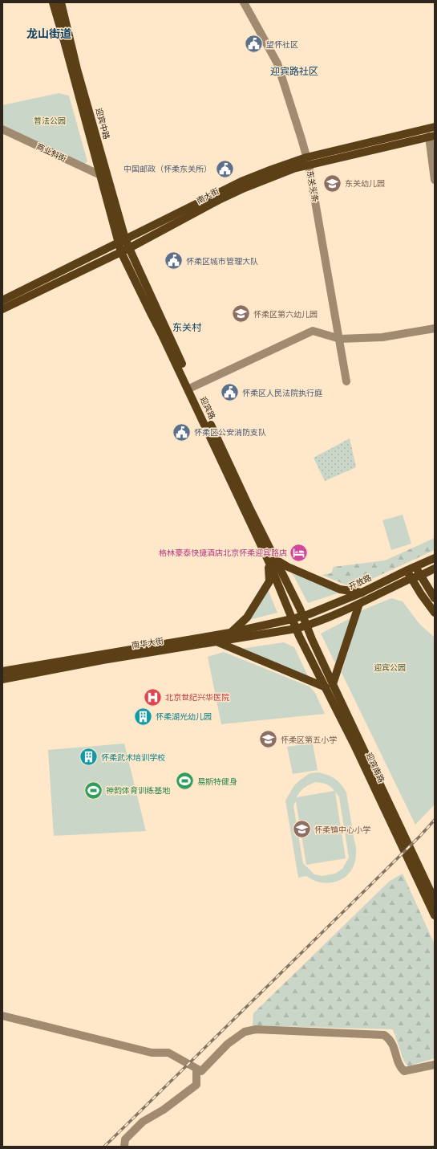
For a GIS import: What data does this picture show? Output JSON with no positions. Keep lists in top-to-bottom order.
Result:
{
  "streets": {
    "main road": [
      "迎宾中路",
      "南大街",
      "迎宾路",
      "开放路",
      "南华大街",
      "迎宾南路"
    ],
    "street": ["商业斜街", "东关头条"]
  },
  "crossings": [
    ["迎宾中路", "商业斜街"],
    ["迎宾中路", "南大街"],
    ["迎宾中路", "迎宾路"],
    ["东关头条", "南大街"],
    ["南大街", "迎宾路"],
    ["迎宾路", "开放路"],
    ["迎宾路", "南华大街"],
    ["迎宾路", "迎宾南路"],
    ["开放路", "南华大街"],
    ["开放路", "迎宾南路"],
    ["南华大街", "迎宾南路"]
  ],
  "districts": ["龙山街道", "迎宾路社区", "东关村"],
  "parks": ["普法公园", "迎宾公园"],
  "places": {
    "public building": [
      "望怀社区",
      "中国邮政（怀柔东关所）",
      "怀柔区城市管理大队",
      "怀柔区人民法院执行庭",
      "怀柔区公安消防支队"
    ],
    "school or university": [
      "东关幼儿园",
      "怀柔区第六幼儿园",
      "怀柔区第五小学",
      "怀柔镇中心小学"
    ],
    "hotel": ["格林豪泰快捷酒店北京怀柔迎宾路店"],
    "hospital": ["北京世纪兴华医院"],
    "building": ["怀柔湖光幼儿园", "怀柔武术培训学校"],
    "sports": ["易斯特健身", "神韵体育训练基地"]
  }
}
